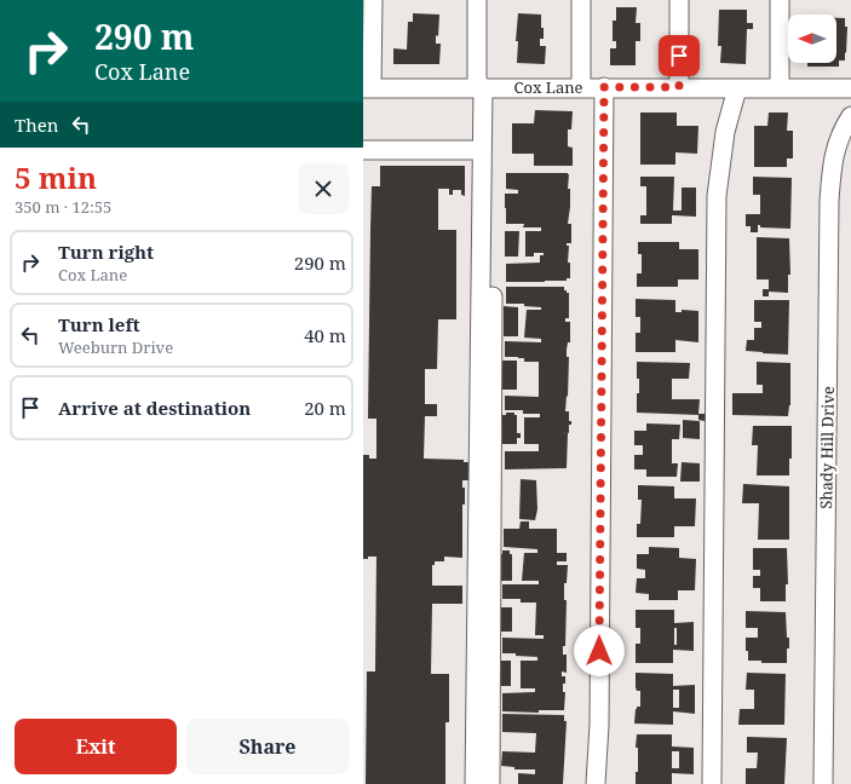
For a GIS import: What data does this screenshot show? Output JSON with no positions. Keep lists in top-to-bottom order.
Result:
{
  "streets": {
    "street": ["Cox Lane", "Shady Hill Drive"]
  },
  "north": "left",
  "page": {
    "turn": ["290 m", "Cox Lane"],
    "then": "Then",
    "heading": ["5 min", "350 m · 12:55"],
    "list": [
      {
        "name": "Turn right",
        "note": "Cox Lane",
        "value": "290 m"
      },
      {
        "name": "Turn left",
        "note": "Weeburn Drive",
        "value": "40 m"
      },
      {
        "name": "Arrive at destination",
        "value": "20 m"
      }
    ],
    "buttons": ["Exit", "Share"]
  }
}
